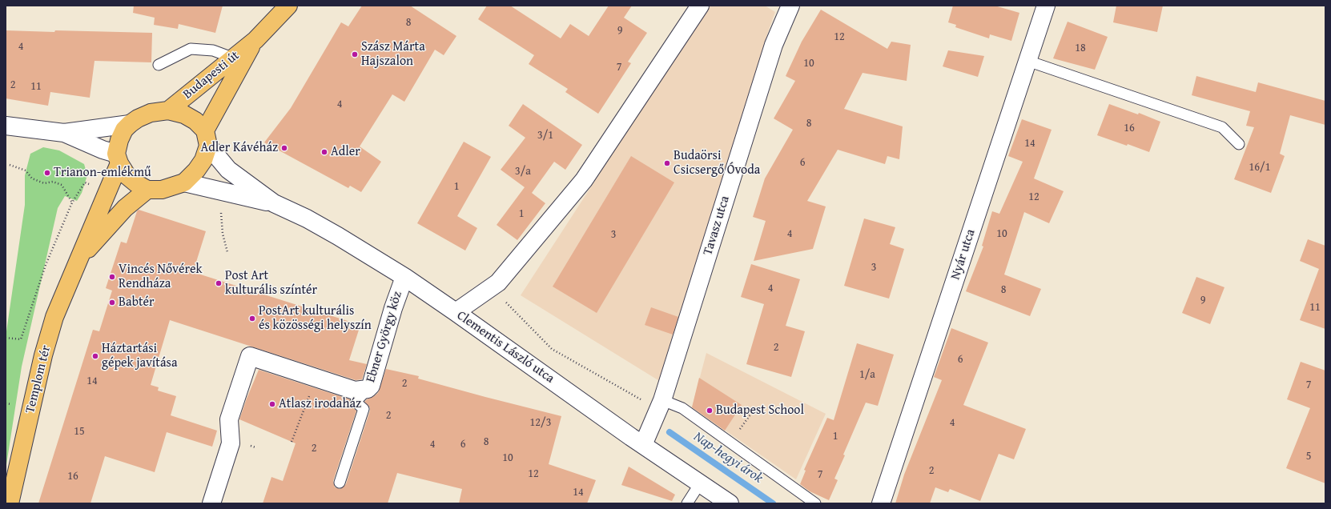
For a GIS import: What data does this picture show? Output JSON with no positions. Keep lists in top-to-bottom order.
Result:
{
  "streets": {
    "main road": ["Budapesti út", "Templom tér"],
    "street": [
      "Tavasz utca",
      "Nyár utca",
      "Ebner György köz",
      "Clementis László utca"
    ]
  },
  "crossings": [
    ["Budapesti út", "Clementis László utca"],
    ["Budapesti út", "Templom tér"],
    ["Tavasz utca", "Clementis László utca"],
    ["Ebner György köz", "Clementis László utca"],
    ["Clementis László utca", "Templom tér"]
  ],
  "water": ["Nap-hegyi árok"],
  "places": [
    "Szász Márta Hajszalon",
    "Adler Kávéház",
    "Adler",
    "Budaörsi Csicsergő Óvoda",
    "Trianon-emlékmű",
    "Vincés Nővérek Rendháza",
    "Post Art kulturális színtér",
    "Babtér",
    "PostArt kulturális és közösségi helyszín",
    "Háztartási gépek javítása",
    "Atlasz irodaház",
    "Budapest School"
  ],
  "house_numbers": [
    "8",
    "9",
    "12",
    "4",
    "18",
    "10",
    "7",
    "2",
    "11",
    "4",
    "8",
    "16",
    "3/1",
    "14",
    "6",
    "16/1",
    "3/a",
    "1",
    "12",
    "1",
    "4",
    "10",
    "3",
    "3",
    "4",
    "8",
    "9",
    "11",
    "2",
    "6",
    "1/a",
    "14",
    "2",
    "7",
    "2",
    "12/3",
    "4",
    "15",
    "1",
    "8",
    "4",
    "6",
    "2",
    "5",
    "10",
    "2",
    "12",
    "7",
    "16",
    "14"
  ]
}
